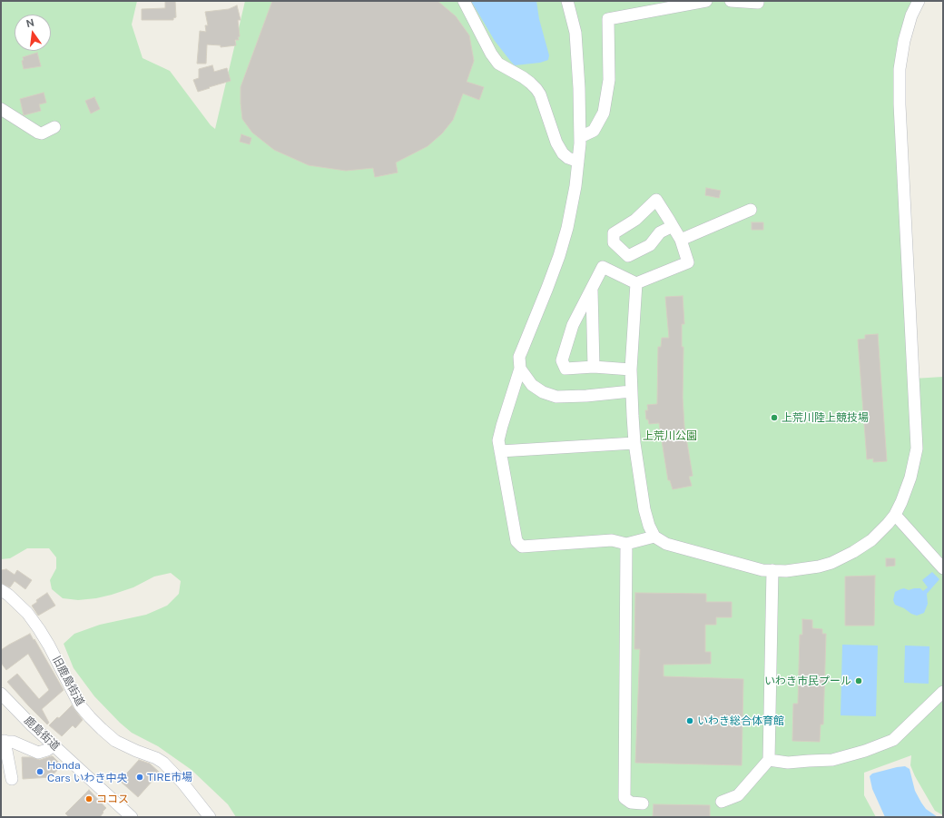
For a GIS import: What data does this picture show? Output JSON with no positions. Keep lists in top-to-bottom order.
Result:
{
  "streets": {
    "street": ["旧鹿島街道", "鹿島街道"]
  },
  "parks": ["上荒川公園"],
  "places": [
    "上荒川陸上競技場",
    "いわき市民プール",
    "いわき総合体育館",
    "Honda Cars いわき中央",
    "TIRE市場",
    "ココス"
  ],
  "north": "top"
}
